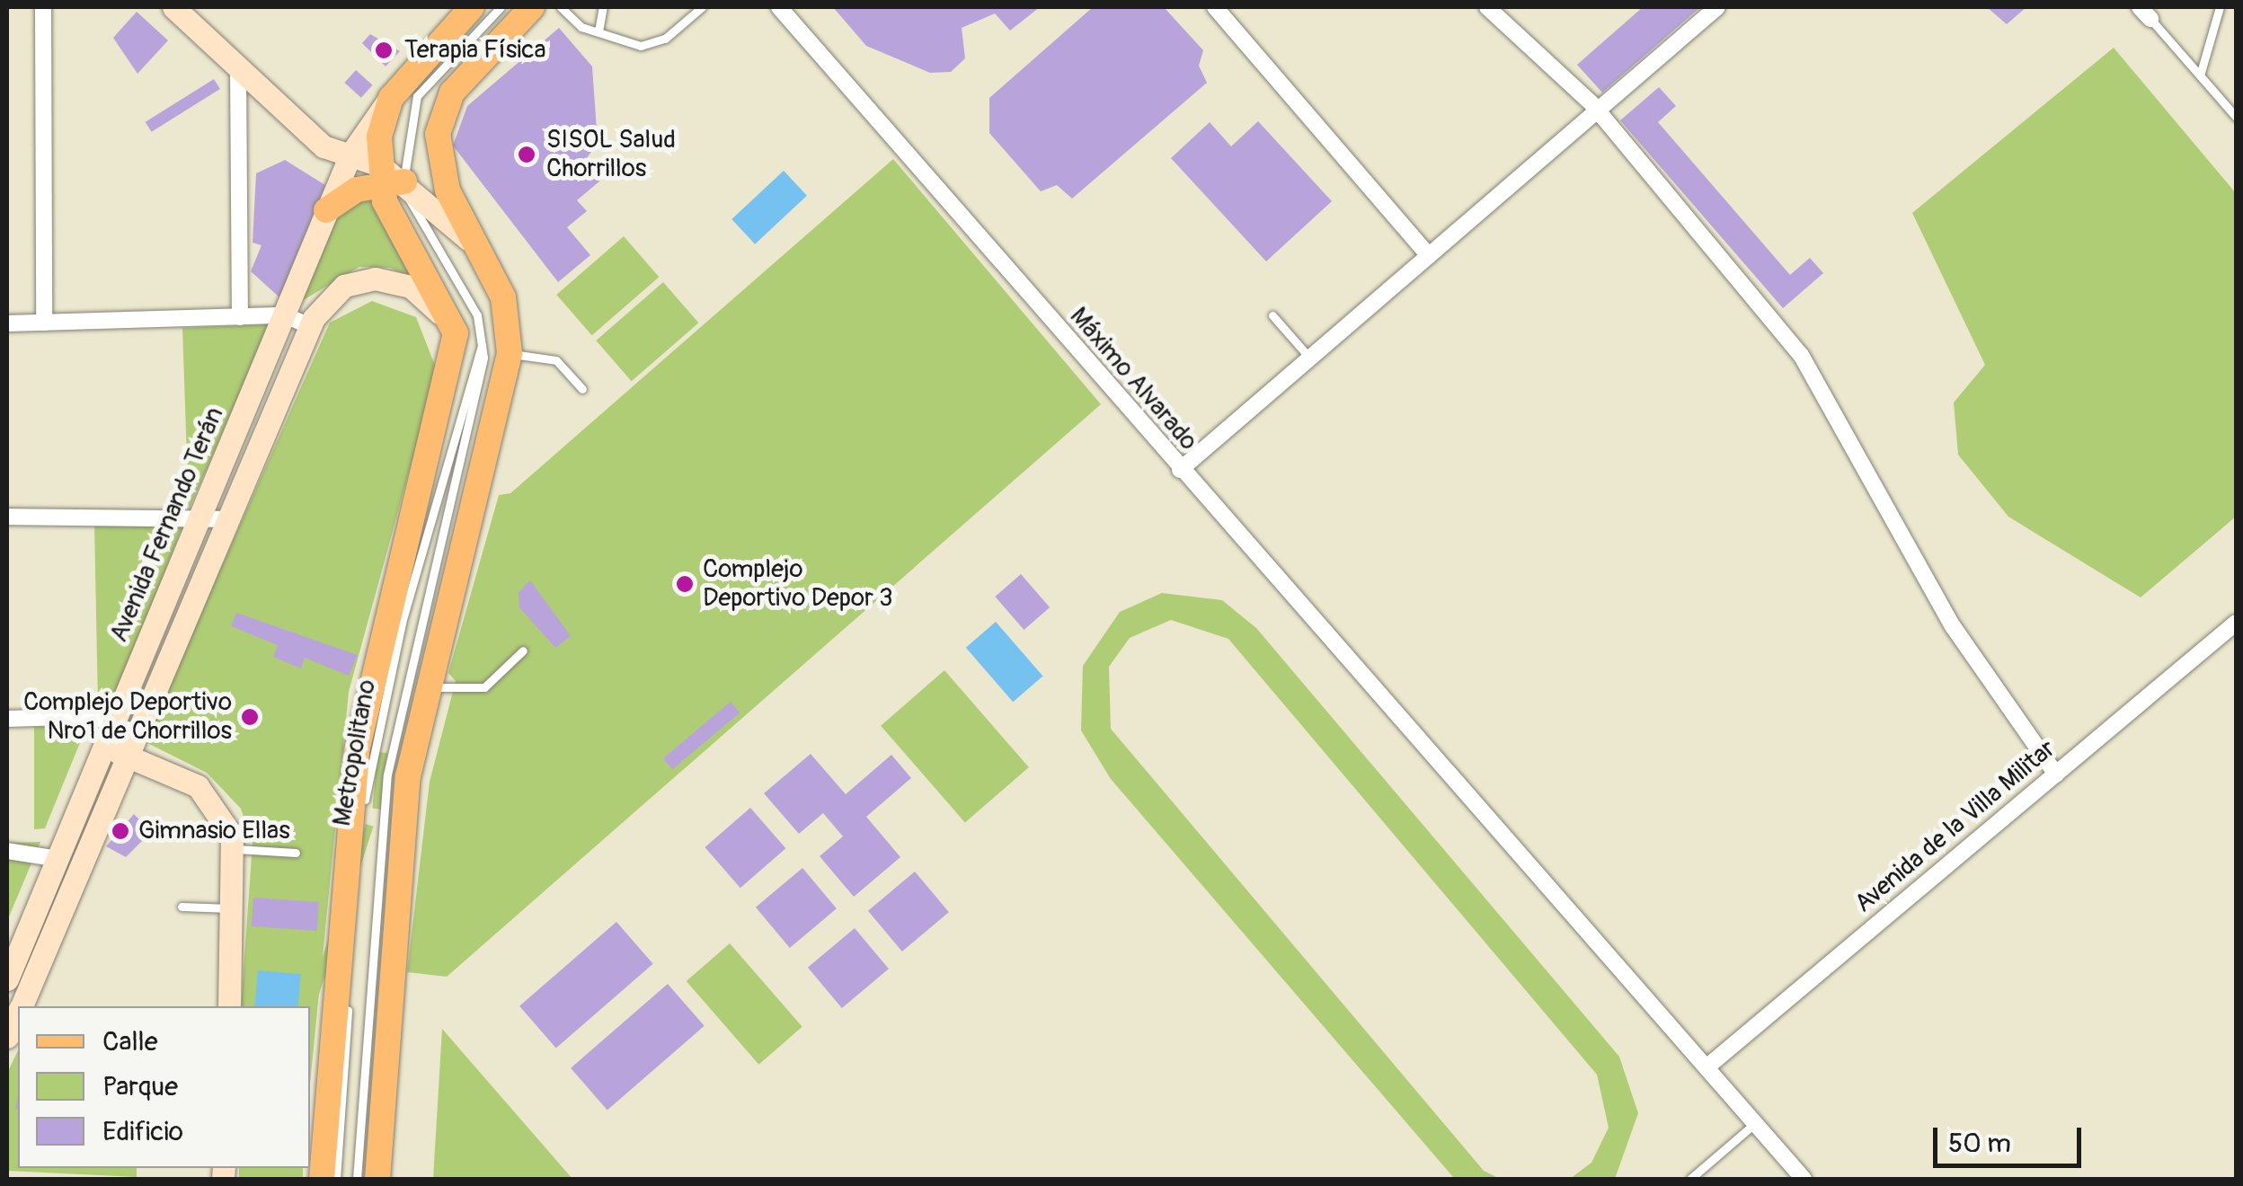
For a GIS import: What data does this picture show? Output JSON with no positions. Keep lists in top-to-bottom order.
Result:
{
  "streets": {
    "main road": ["Avenida Fernando Terán"],
    "street": ["Máximo Alvarado", "Avenida de la Villa Militar"],
    "lane": ["Metropolitano"]
  },
  "crossings": [
    ["Máximo Alvarado", "Avenida de la Villa Militar"]
  ],
  "places": [
    "Terapia Física",
    "SISOL Salud Chorrillos",
    "Complejo Deportivo Depor 3",
    "Complejo Deportivo Nro1 de Chorrillos",
    "Gimnasio Ellas"
  ],
  "legend": ["Calle", "Parque", "Edificio"],
  "scale_bar": "50 m"
}
